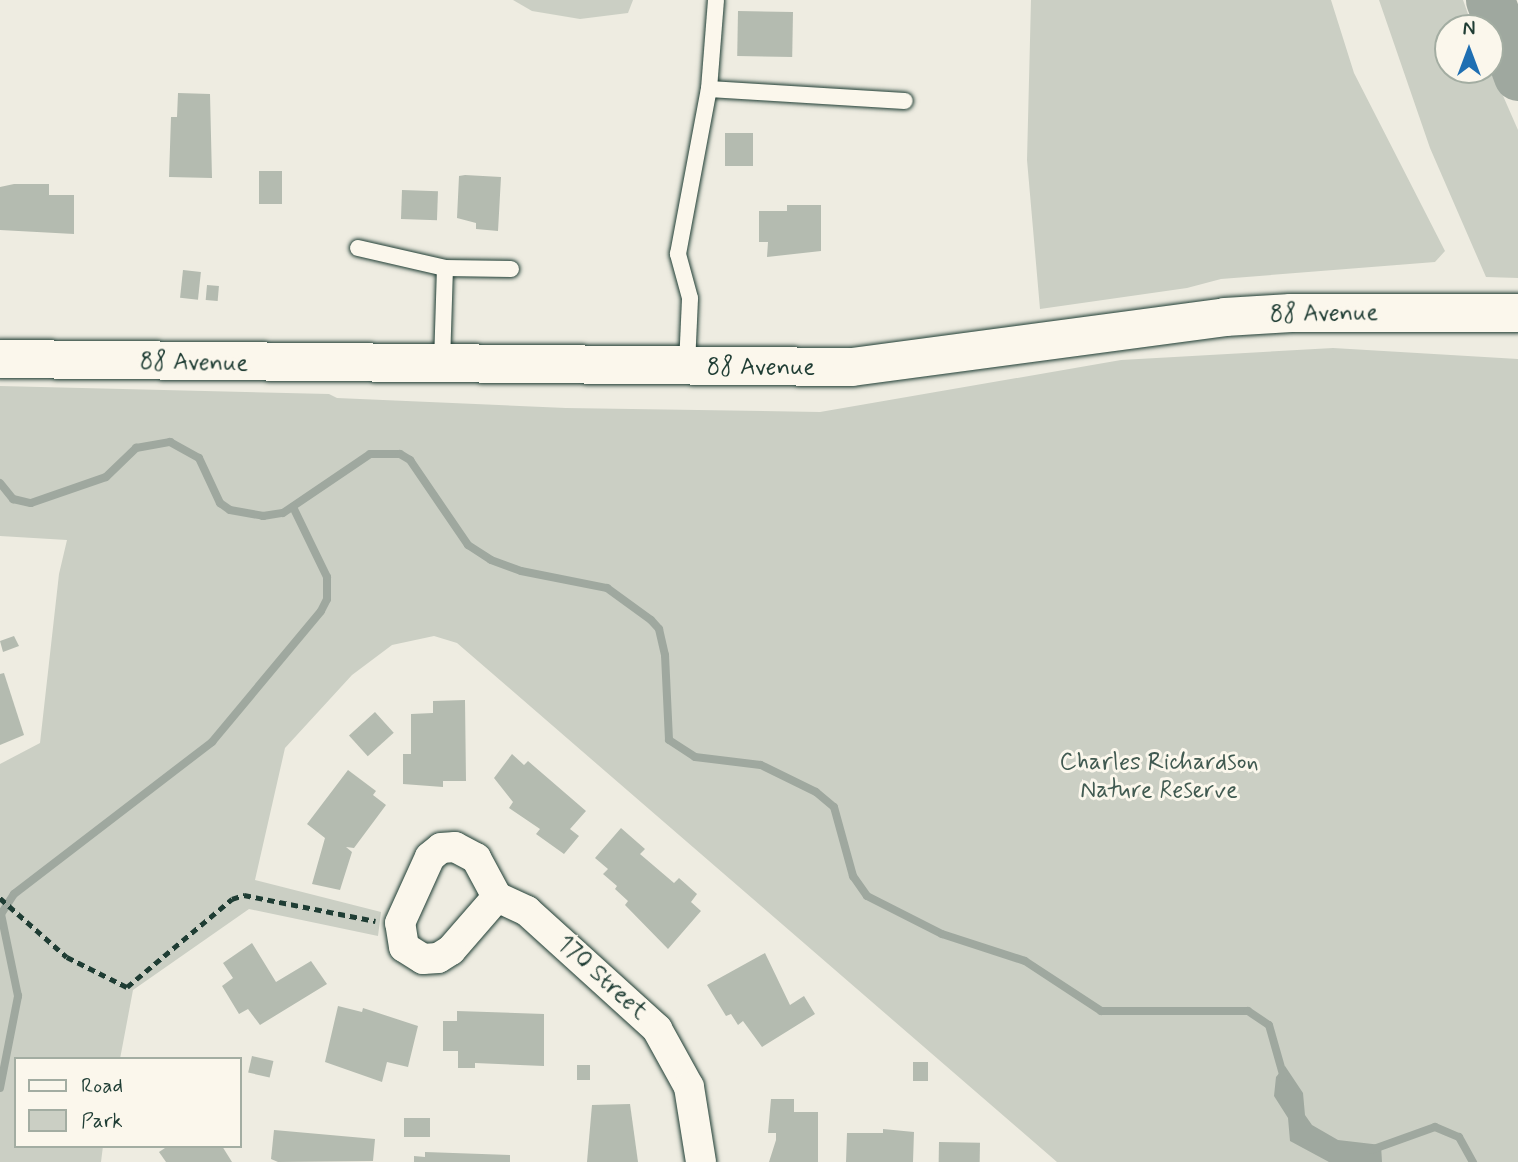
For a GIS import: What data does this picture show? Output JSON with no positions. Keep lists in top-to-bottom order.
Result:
{
  "streets": {
    "main road": ["88 Avenue"],
    "street": ["170 Street"]
  },
  "parks": ["Charles Richardson Nature Reserve"],
  "legend": ["Road", "Park"],
  "north": "top"
}
